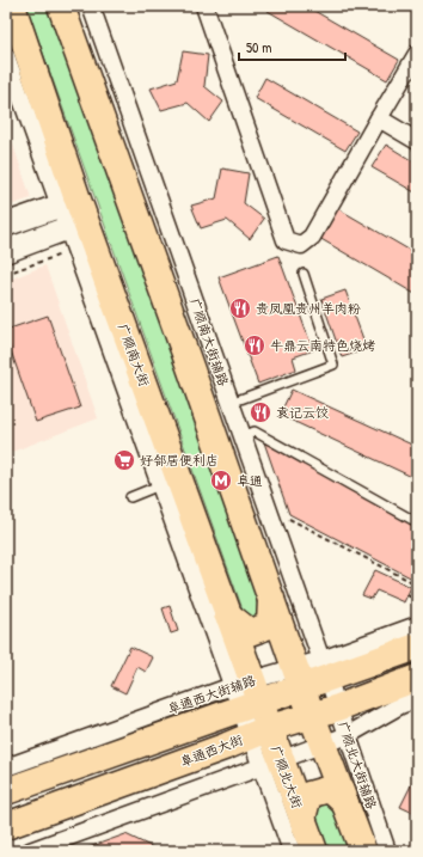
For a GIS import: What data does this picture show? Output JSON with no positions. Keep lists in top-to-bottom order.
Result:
{
  "streets": {
    "main road": ["广顺南大街", "阜通西大街", "广顺北大街"],
    "street": ["广顺南大街辅路", "阜通西大街辅路", "广顺北大街辅路"]
  },
  "crossings": [
    ["广顺南大街辅路", "广顺北大街辅路"],
    ["广顺南大街", "阜通西大街辅路"],
    ["广顺南大街", "广顺北大街"],
    ["阜通西大街辅路", "广顺北大街"],
    ["阜通西大街", "广顺北大街辅路"],
    ["阜通西大街", "广顺北大街"]
  ],
  "places": {
    "restaurant": ["贵凤凰贵州羊肉粉", "牛鼎云南特色烧烤", "袁记云饺"],
    "supermarket": ["好邻居便利店"],
    "metro station": ["阜通"]
  },
  "scale_bar": "50 m"
}
